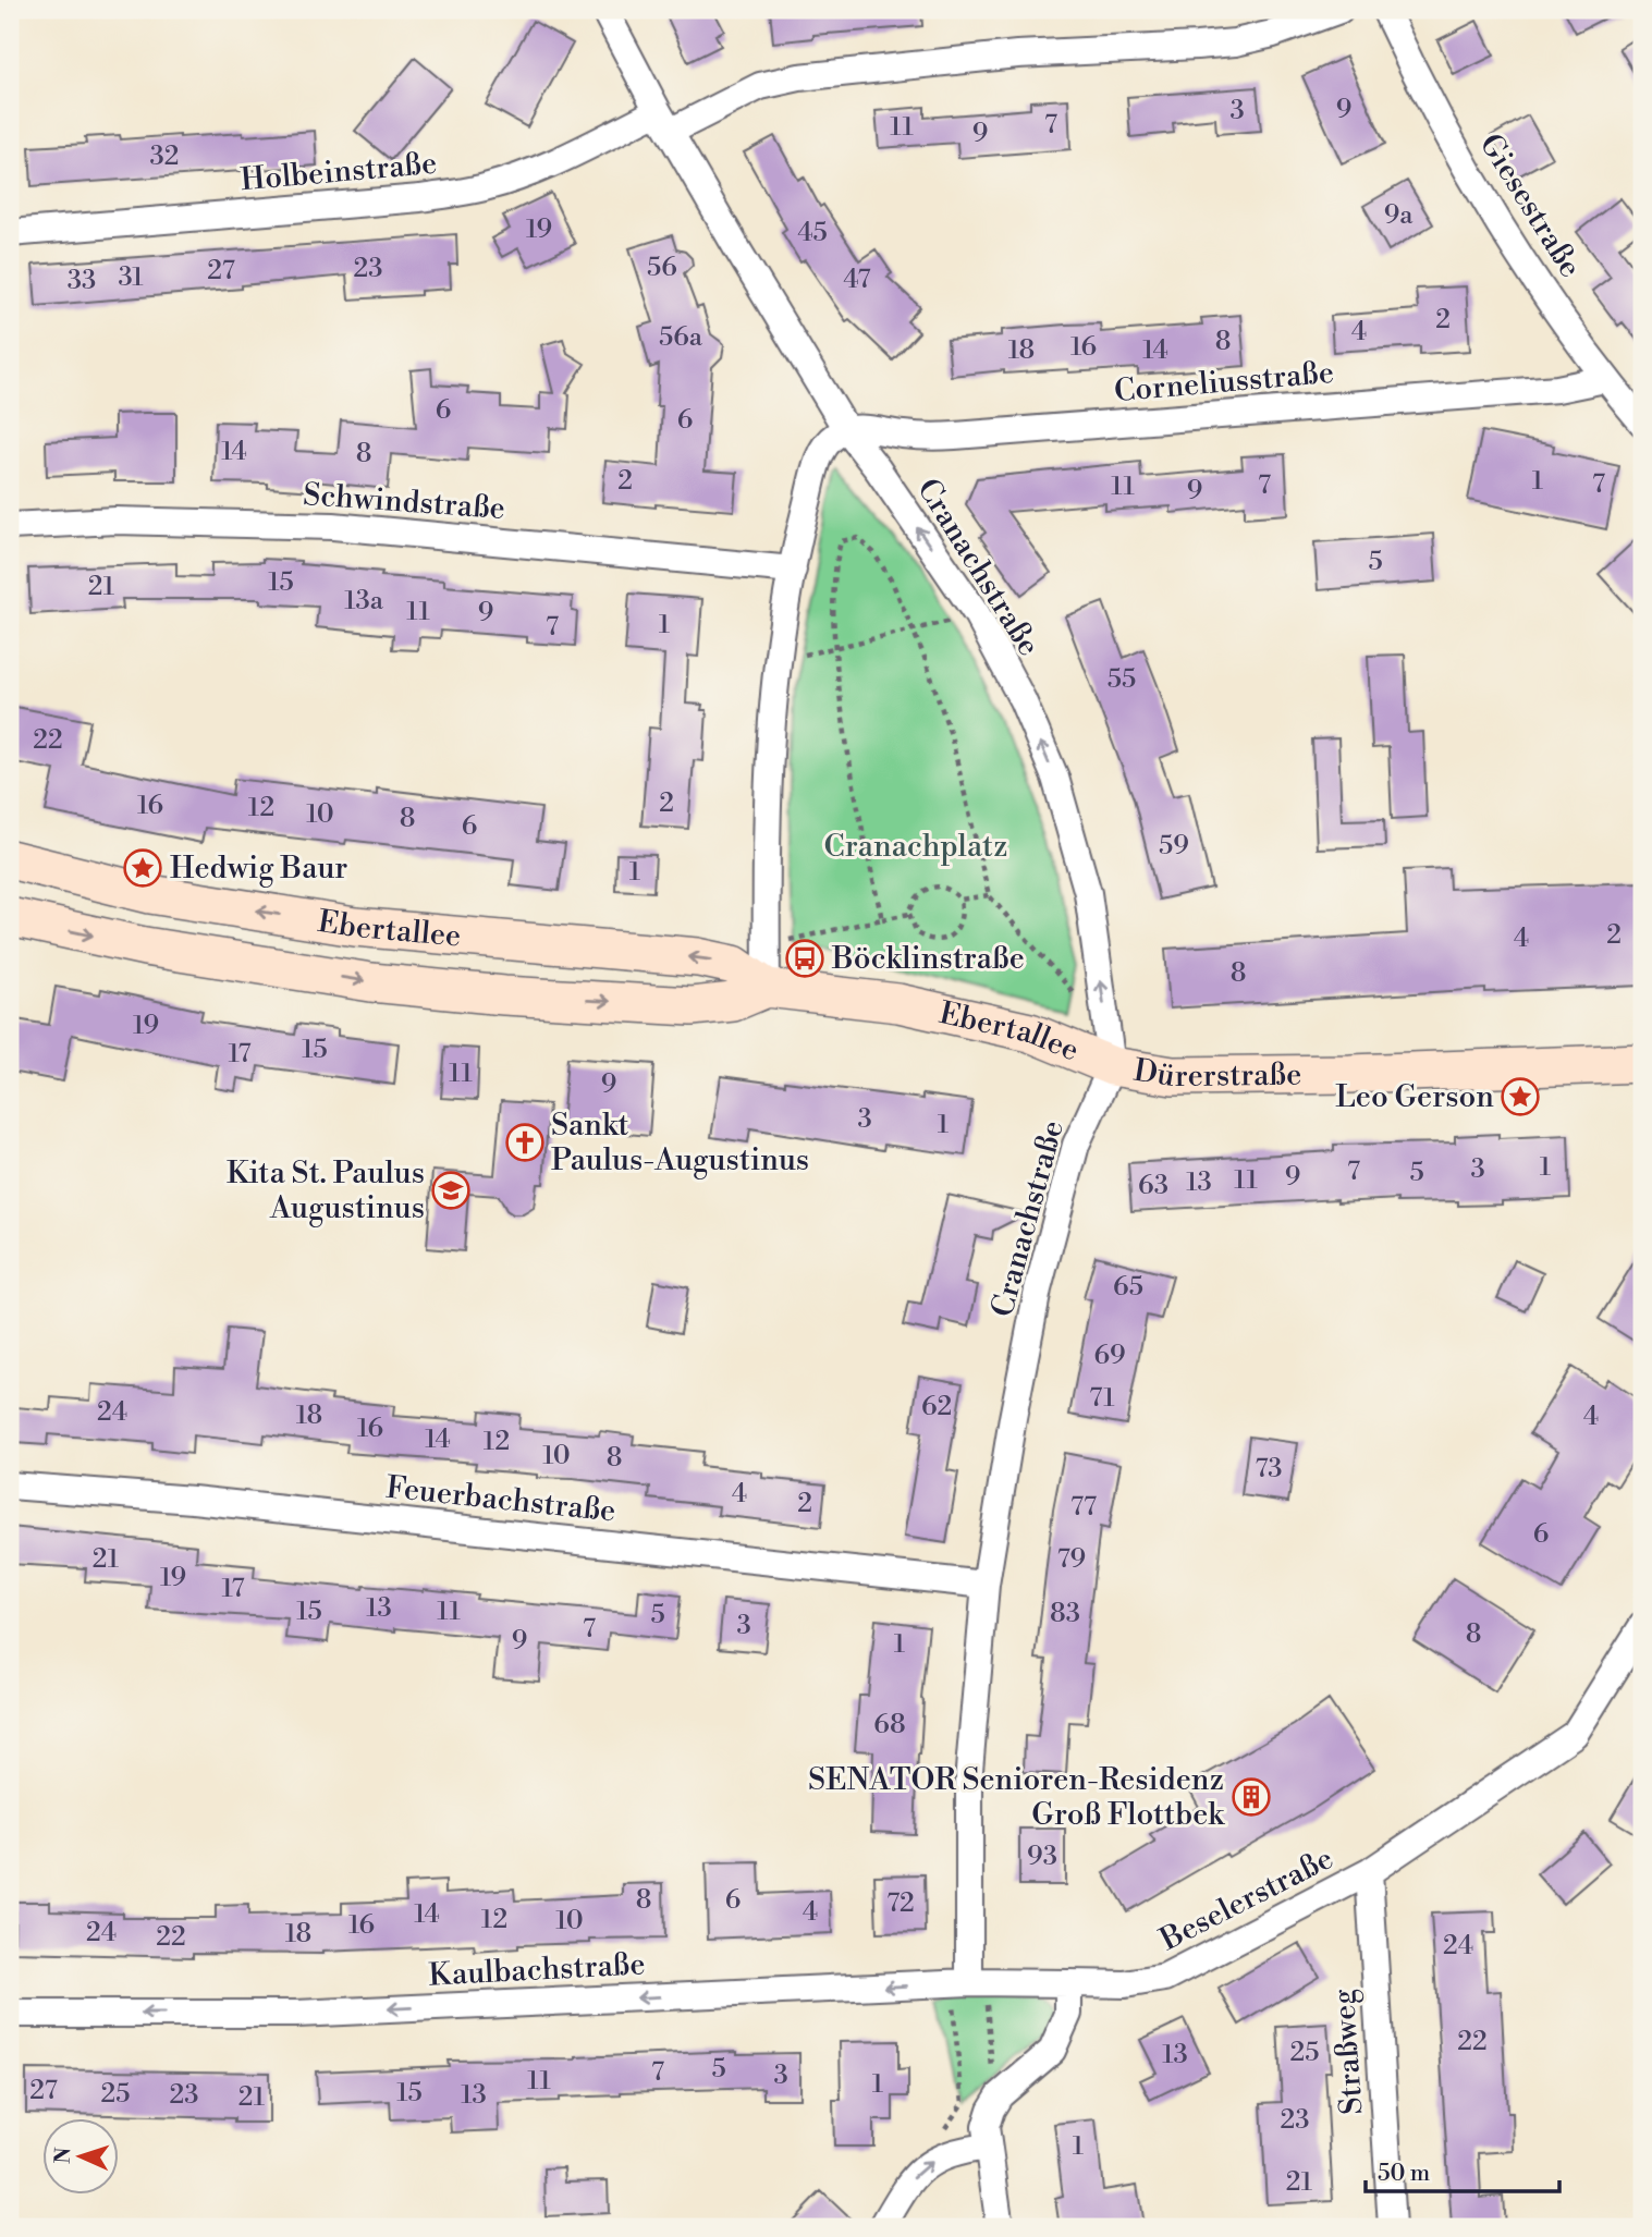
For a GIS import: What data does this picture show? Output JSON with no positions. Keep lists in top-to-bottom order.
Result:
{
  "streets": {
    "main road": ["Ebertallee", "Dürerstraße"],
    "street": [
      "Holbeinstraße",
      "Giesestraße",
      "Corneliusstraße",
      "Schwindstraße",
      "Cranachstraße",
      "Feuerbachstraße",
      "Beselerstraße",
      "Kaulbachstraße",
      "Straßweg"
    ]
  },
  "crossings": [
    ["Holbeinstraße", "Cranachstraße"],
    ["Giesestraße", "Corneliusstraße"],
    ["Corneliusstraße", "Cranachstraße"],
    ["Cranachstraße", "Ebertallee"],
    ["Cranachstraße", "Dürerstraße"],
    ["Cranachstraße", "Feuerbachstraße"],
    ["Cranachstraße", "Kaulbachstraße"],
    ["Ebertallee", "Dürerstraße"],
    ["Beselerstraße", "Kaulbachstraße"],
    ["Beselerstraße", "Straßweg"]
  ],
  "one_way": ["Kaulbachstraße"],
  "parks": ["Cranachplatz"],
  "places": {
    "place": ["Hedwig Baur", "Leo Gerson"],
    "bus stop": ["Böcklinstraße"],
    "church": ["Sankt Paulus-Augustinus"],
    "school or university": ["Kita St. Paulus Augustinus"],
    "building": ["SENATOR Senioren-Residenz Groß Flottbek"]
  },
  "house_numbers": [
    "9",
    "3",
    "7",
    "11",
    "9",
    "32",
    "9a",
    "19",
    "45",
    "56",
    "23",
    "27",
    "31",
    "47",
    "33",
    "2",
    "4",
    "56a",
    "8",
    "16",
    "18",
    "14",
    "6",
    "6",
    "14",
    "8",
    "2",
    "1",
    "7",
    "7",
    "11",
    "9",
    "5",
    "15",
    "21",
    "13a",
    "11",
    "9",
    "1",
    "7",
    "55",
    "22",
    "2",
    "16",
    "12",
    "10",
    "8",
    "6",
    "59",
    "1",
    "2",
    "4",
    "8",
    "19",
    "15",
    "17",
    "11",
    "9",
    "3",
    "1",
    "1",
    "3",
    "7",
    "5",
    "9",
    "11",
    "13",
    "63",
    "65",
    "69",
    "71",
    "62",
    "24",
    "18",
    "4",
    "16",
    "14",
    "12",
    "10",
    "8",
    "73",
    "4",
    "2",
    "77",
    "6",
    "21",
    "79",
    "19",
    "17",
    "13",
    "15",
    "11",
    "83",
    "5",
    "3",
    "7",
    "8",
    "9",
    "1",
    "68",
    "93",
    "8",
    "6",
    "72",
    "4",
    "14",
    "12",
    "10",
    "16",
    "24",
    "18",
    "22",
    "24",
    "22",
    "25",
    "13",
    "5",
    "7",
    "3",
    "11",
    "1",
    "27",
    "15",
    "25",
    "23",
    "13",
    "21",
    "23",
    "1",
    "21"
  ],
  "scale_bar": "50 m",
  "north": "left"
}
